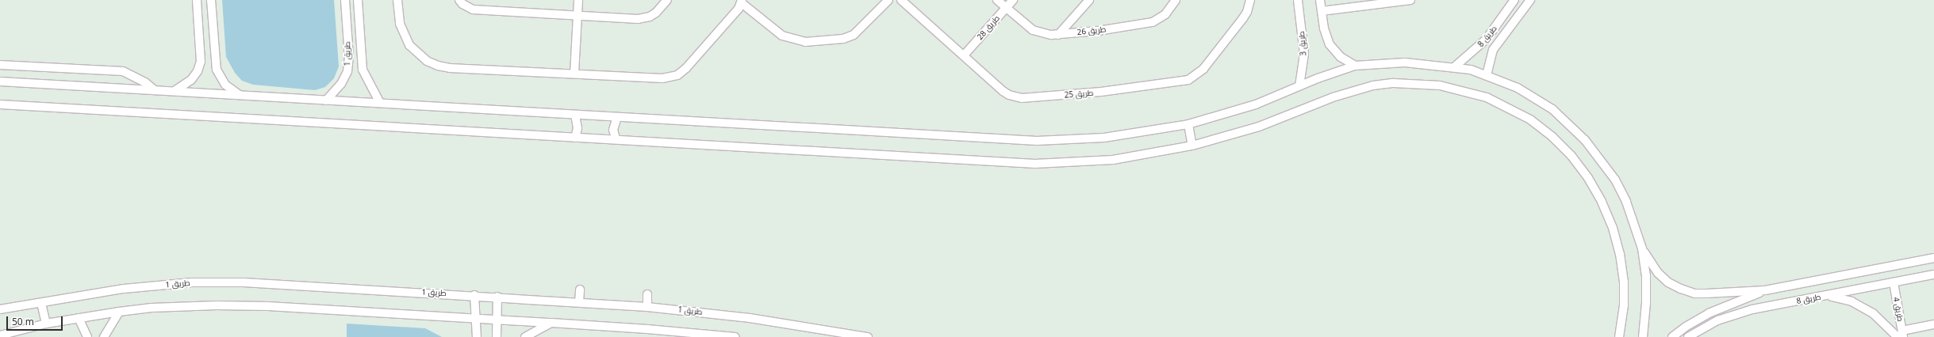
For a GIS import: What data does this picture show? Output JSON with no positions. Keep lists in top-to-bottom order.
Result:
{
  "streets": {
    "street": [
      "طريق 28",
      "طريق 26",
      "طريق 8",
      "طريق 3",
      "طريق 1",
      "طريق 25",
      "طريق 4"
    ]
  },
  "crossings": [
    ["طريق 28", "طريق 26"],
    ["طريق 28", "طريق 25"],
    ["طريق 8", "طريق 4"]
  ],
  "scale_bar": "50 m"
}
